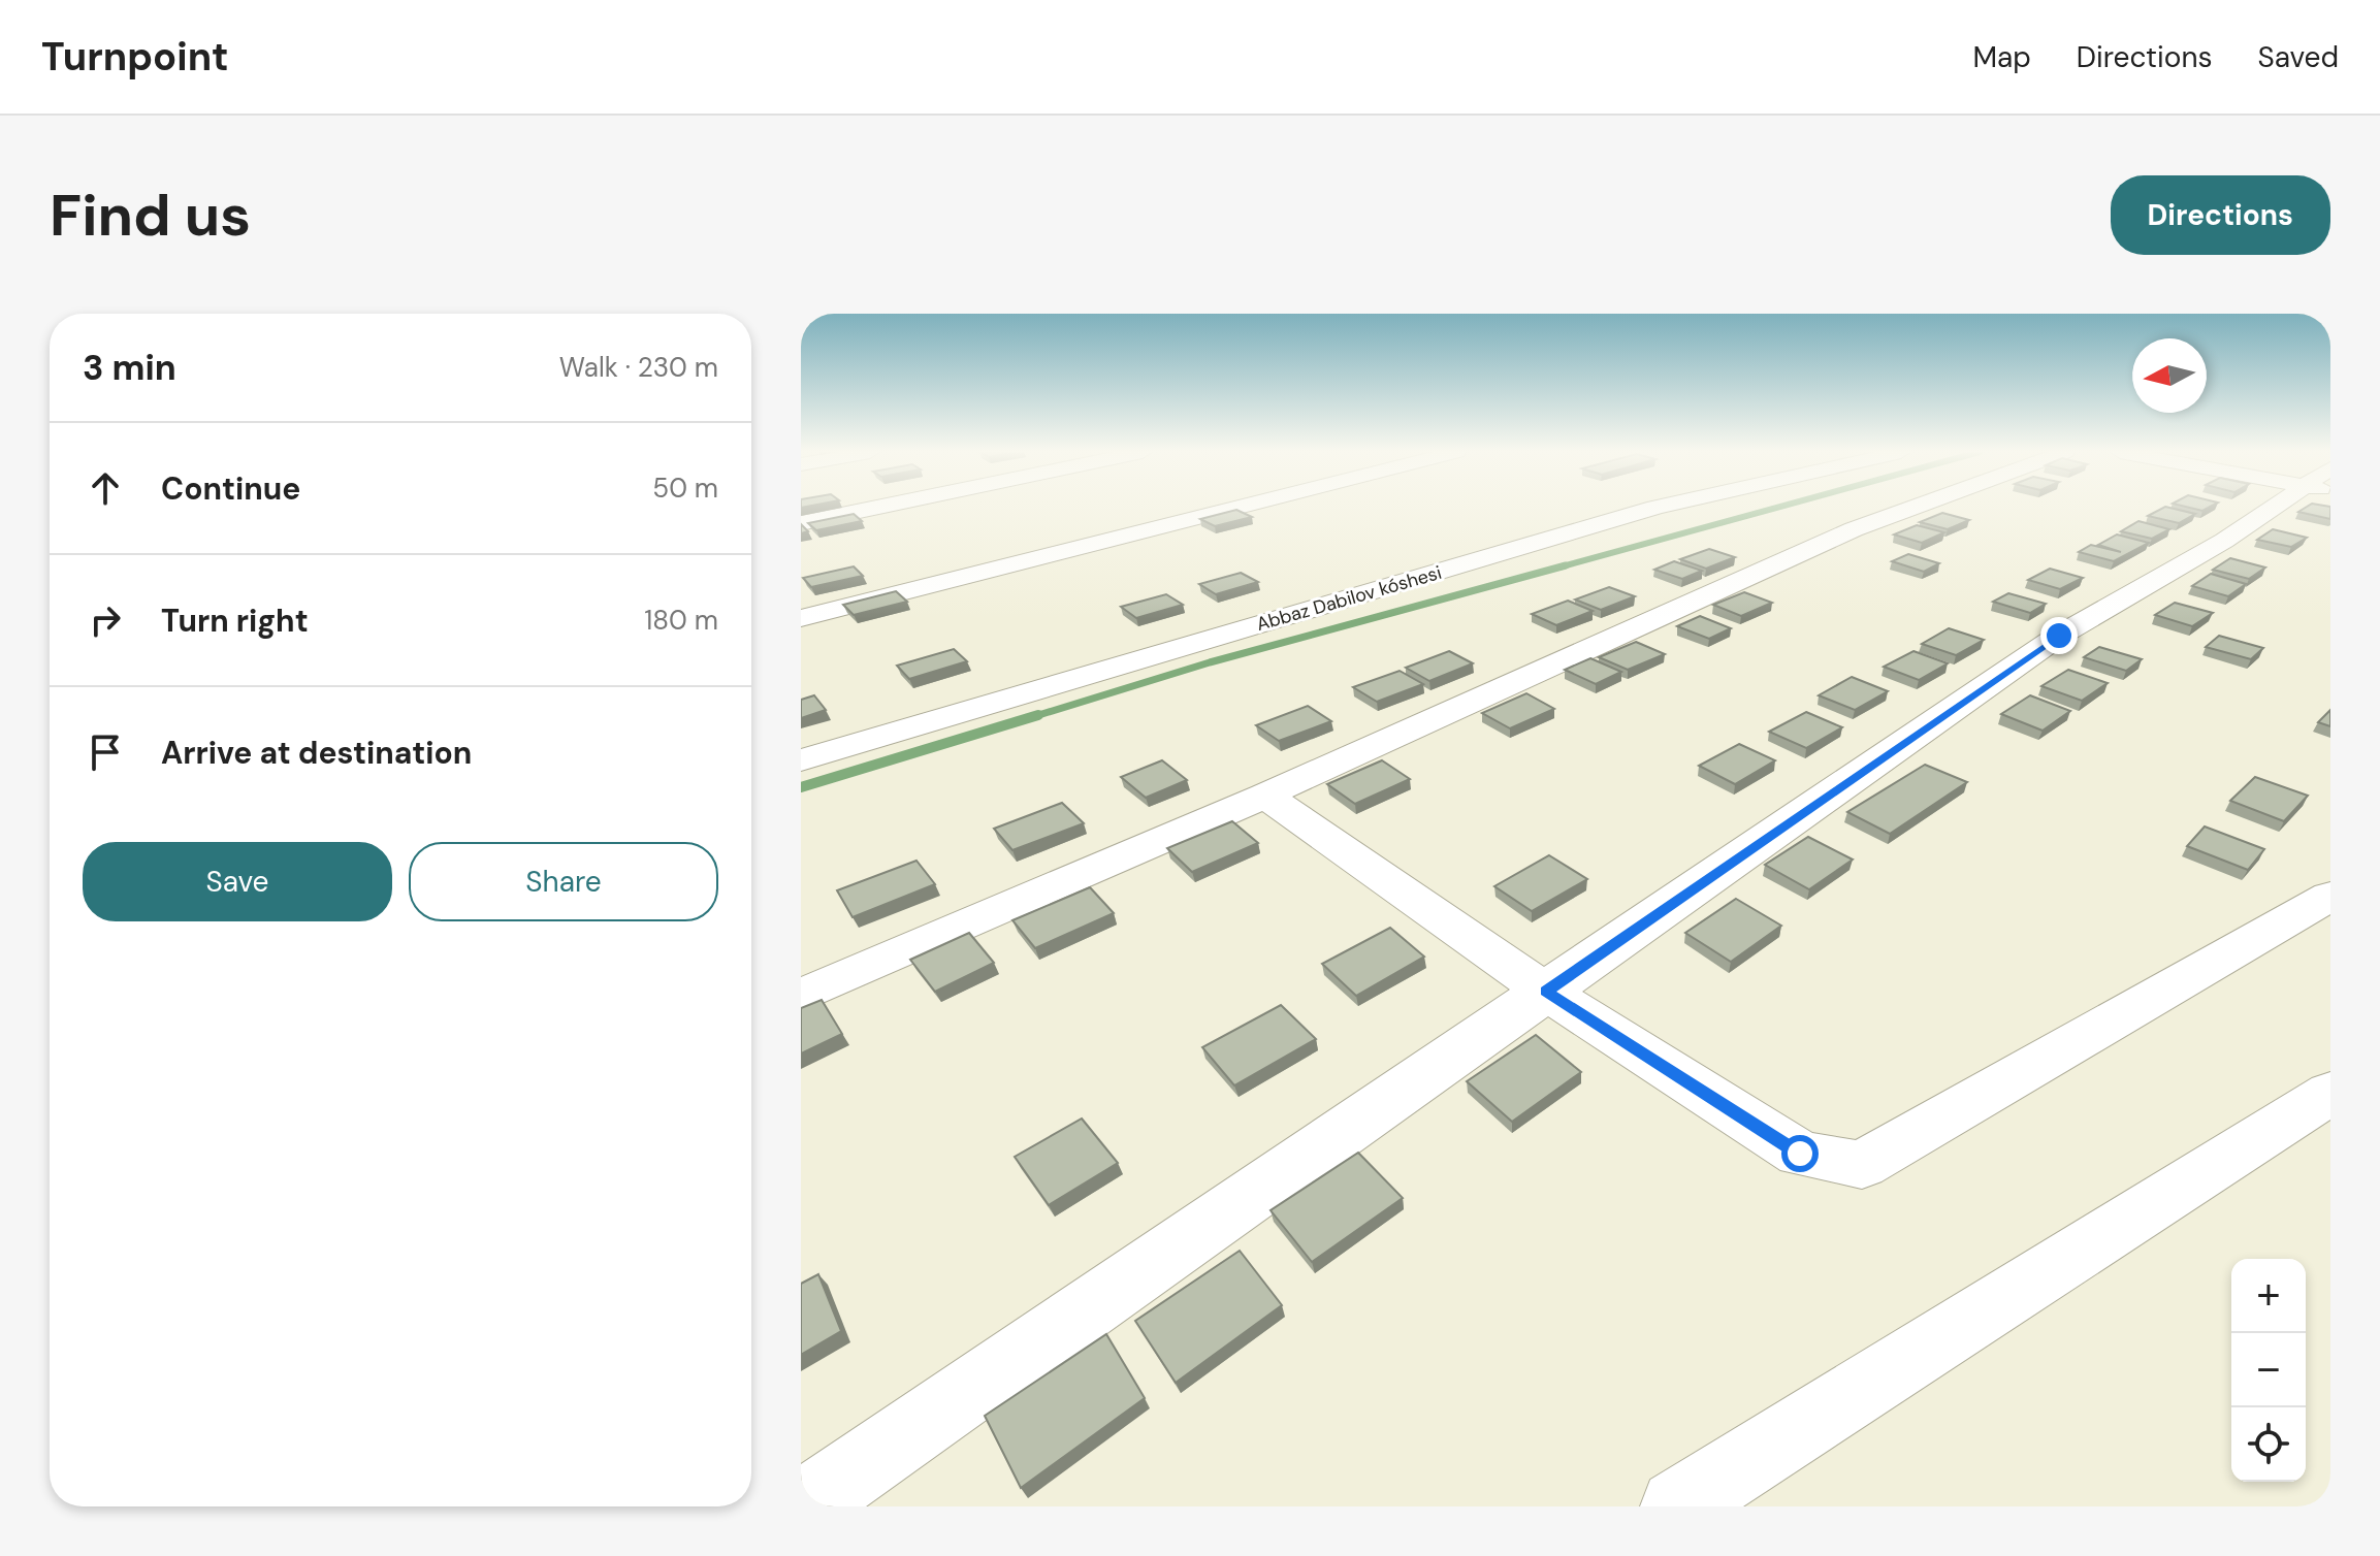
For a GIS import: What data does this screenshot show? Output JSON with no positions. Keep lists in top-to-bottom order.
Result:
{
  "streets": {
    "street": ["Abbaz Dabilov kóshesi"]
  },
  "north": "left",
  "page": {
    "header": "Turnpoint",
    "nav": ["Map", "Directions", "Saved"],
    "buttons": [
      "Directions",
      ["Save", "Share"]
    ],
    "title": "Find us",
    "heading": ["3 min", "Walk · 230 m"],
    "list": [
      ["Continue", "50 m"],
      ["Turn right", "180 m"],
      "Arrive at destination"
    ],
    "map_buttons": ["+", "−"]
  }
}
